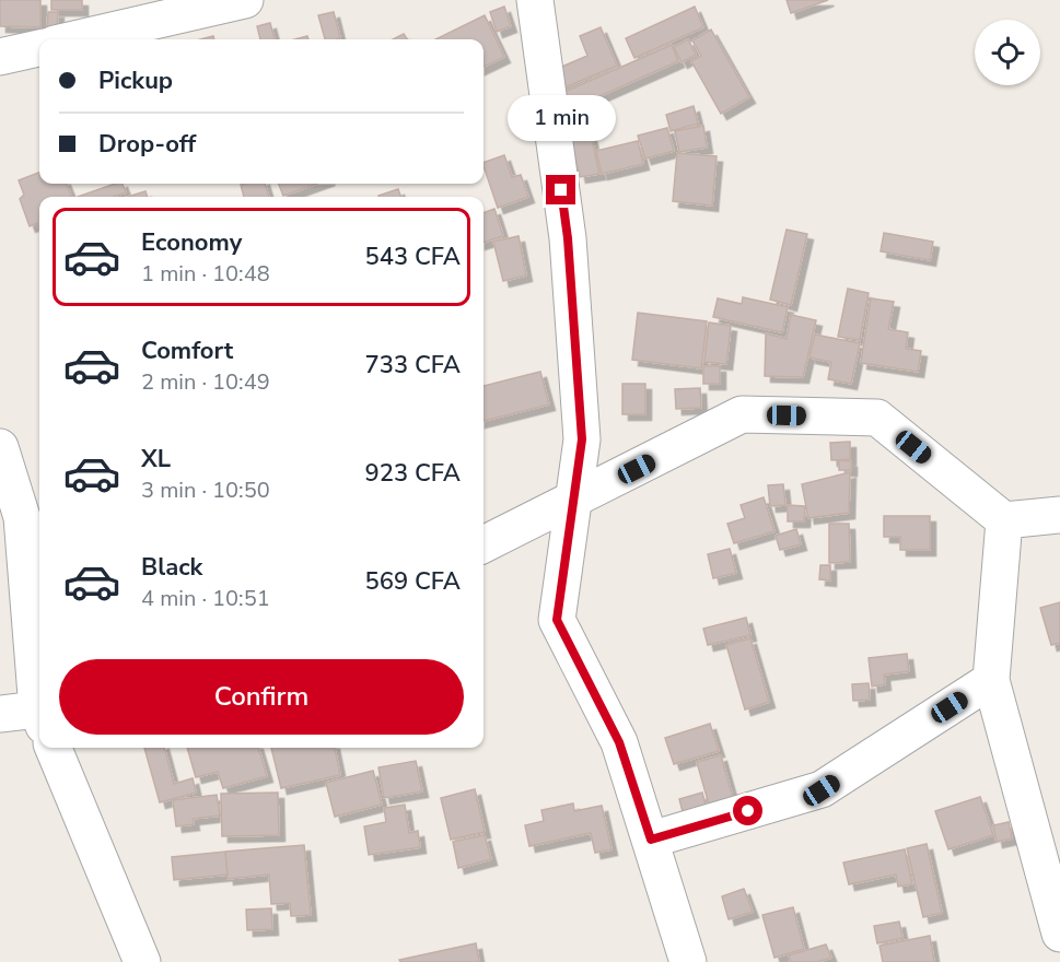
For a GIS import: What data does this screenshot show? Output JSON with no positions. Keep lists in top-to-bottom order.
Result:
{
  "page": {
    "banner": ["Pickup", "Drop-off"],
    "bubble": "1 min",
    "list": [
      {
        "name": "Economy",
        "note": "1 min · 10:48",
        "value": "543 CFA"
      },
      {
        "name": "Comfort",
        "note": "2 min · 10:49",
        "value": "733 CFA"
      },
      {
        "name": "XL",
        "note": "3 min · 10:50",
        "value": "923 CFA"
      },
      {
        "name": "Black",
        "note": "4 min · 10:51",
        "value": "569 CFA"
      }
    ],
    "buttons": "Confirm"
  }
}
